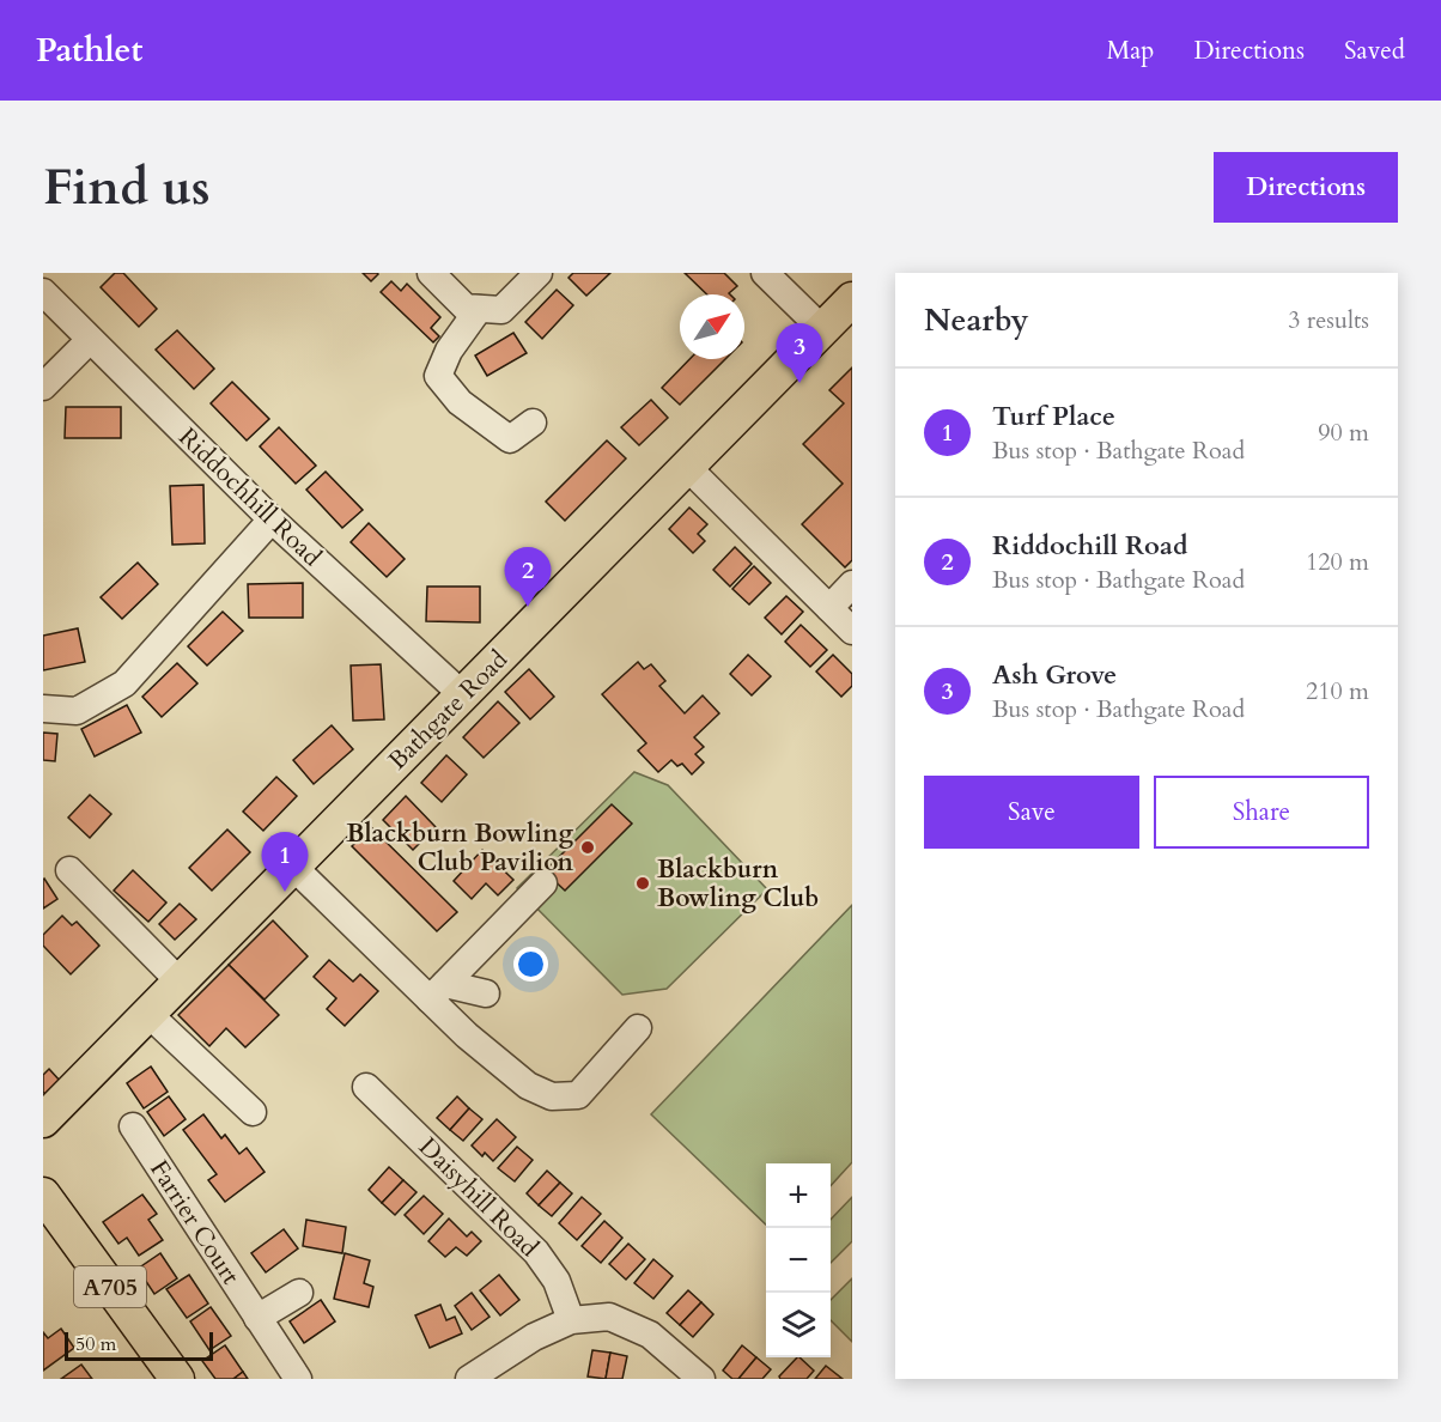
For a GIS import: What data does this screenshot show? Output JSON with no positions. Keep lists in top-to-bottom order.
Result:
{
  "streets": {
    "main road": ["Bathgate Road", "A705"],
    "street": ["Riddochhill Road", "Daisyhill Road", "Farrier Court"]
  },
  "crossings": [
    ["Riddochhill Road", "Bathgate Road"]
  ],
  "places": ["Blackburn Bowling Club Pavilion", "Blackburn Bowling Club"],
  "scale_bar": "50 m",
  "north": "top right",
  "page": {
    "header": "Pathlet",
    "nav": ["Map", "Directions", "Saved"],
    "buttons": [
      "Directions",
      ["Save", "Share"]
    ],
    "title": "Find us",
    "heading": ["Nearby", "3 results"],
    "pins": ["3", "2", "1"],
    "list": [
      {
        "mark": "1",
        "name": "Turf Place",
        "note": "Bus stop · Bathgate Road",
        "value": "90 m"
      },
      {
        "mark": "2",
        "name": "Riddochill Road",
        "note": "Bus stop · Bathgate Road",
        "value": "120 m"
      },
      {
        "mark": "3",
        "name": "Ash Grove",
        "note": "Bus stop · Bathgate Road",
        "value": "210 m"
      }
    ],
    "map_buttons": ["+", "−"],
    "scale": "50 m"
  }
}
